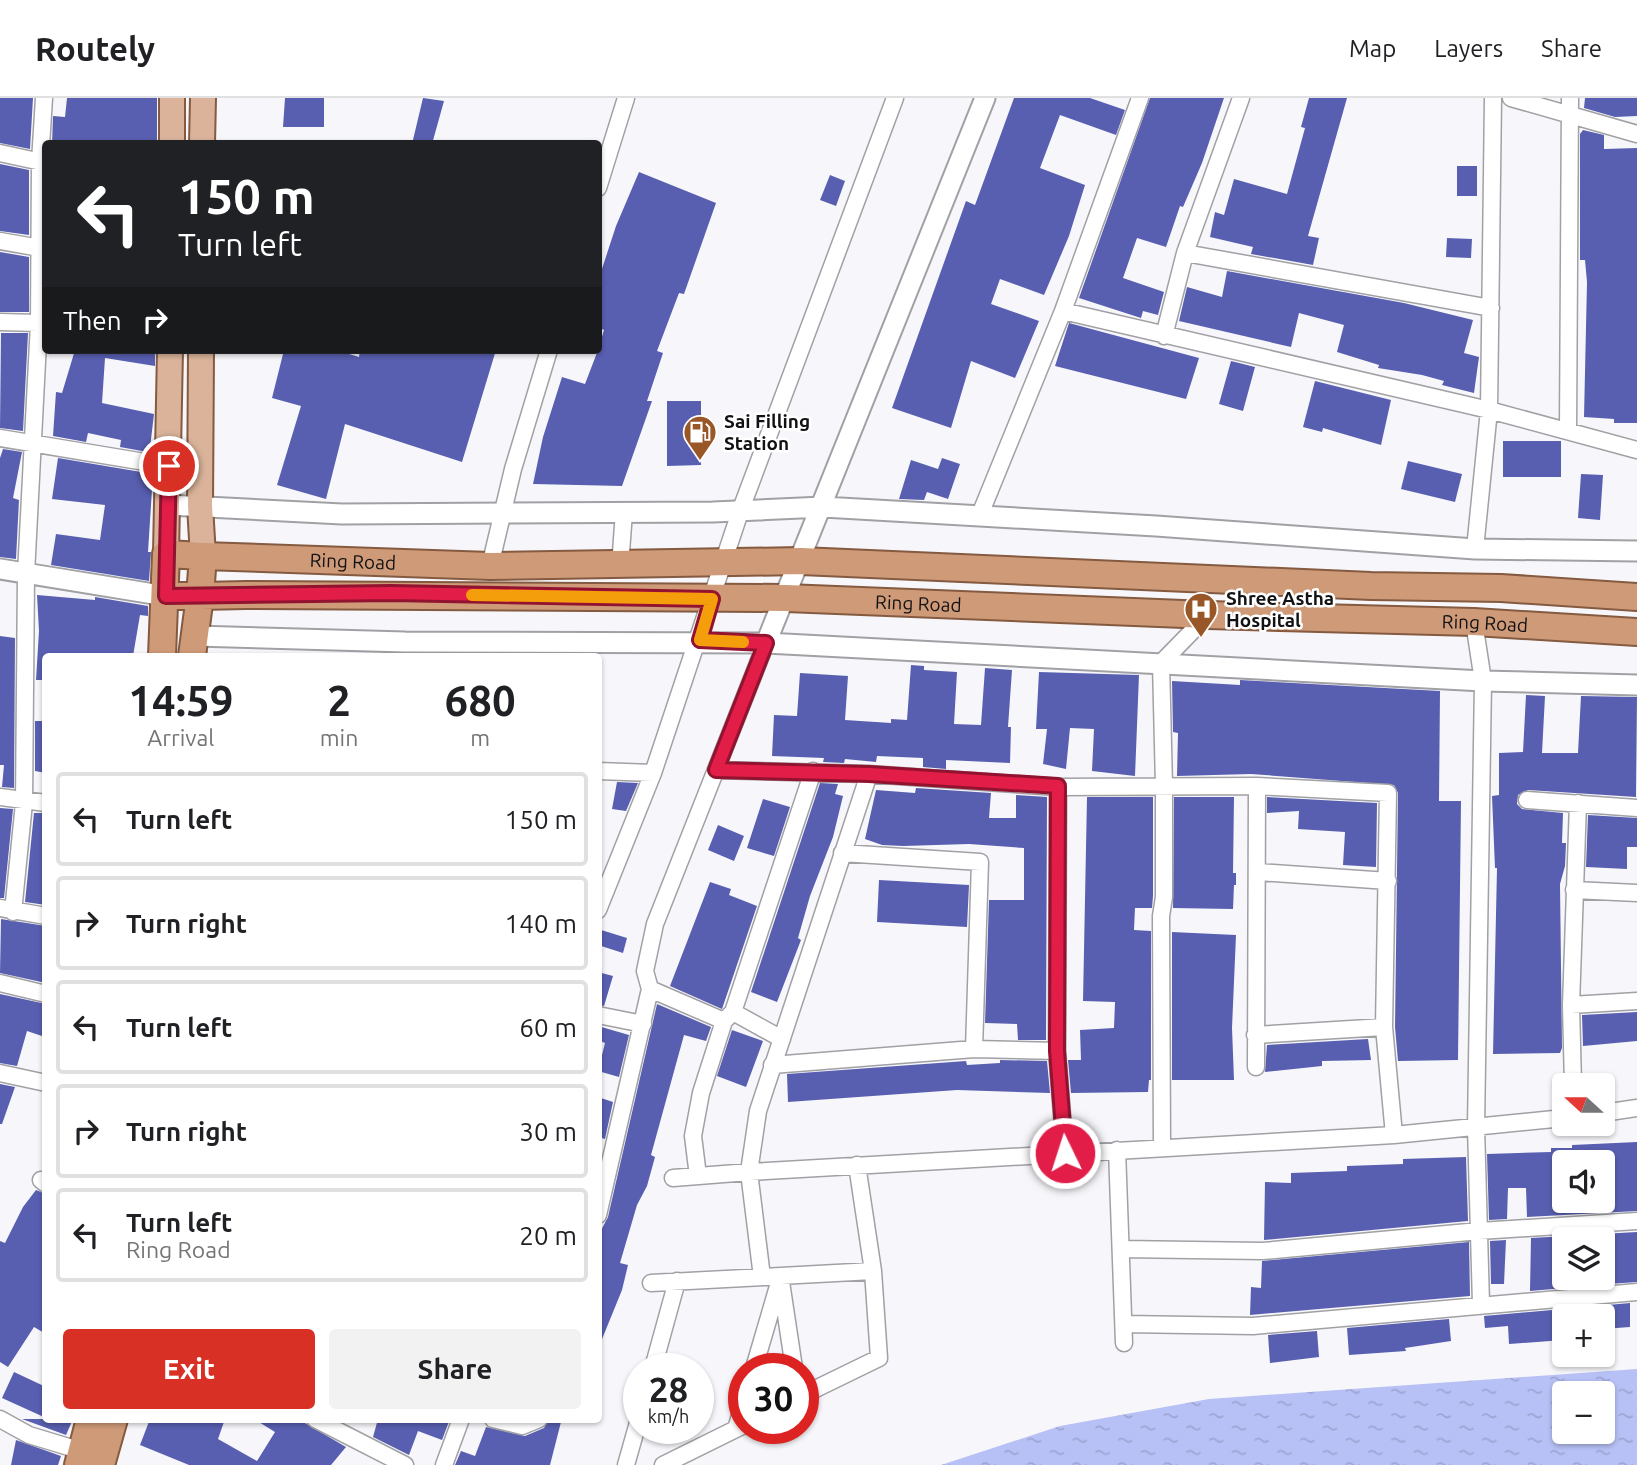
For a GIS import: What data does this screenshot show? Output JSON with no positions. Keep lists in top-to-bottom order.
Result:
{
  "streets": {
    "highway": ["Ring Road"]
  },
  "places": {
    "fuel station": ["Sai Filling Station"],
    "hospital": ["Shree Astha Hospital"]
  },
  "north": "left",
  "page": {
    "header": "Routely",
    "nav": ["Map", "Layers", "Share"],
    "turn": ["150 m", "Turn left"],
    "then": "Then",
    "eta": [
      "14:59",
      "Arrival",
      "2",
      "min",
      "680",
      "m"
    ],
    "list": [
      {
        "name": "Turn left",
        "value": "150 m"
      },
      {
        "name": "Turn right",
        "value": "140 m"
      },
      {
        "name": "Turn left",
        "value": "60 m"
      },
      {
        "name": "Turn right",
        "value": "30 m"
      },
      {
        "name": "Turn left",
        "note": "Ring Road",
        "value": "20 m"
      }
    ],
    "map_buttons": ["+", "−"],
    "buttons": ["Exit", "Share"],
    "speed": "28 km/h",
    "limit": "30"
  }
}
